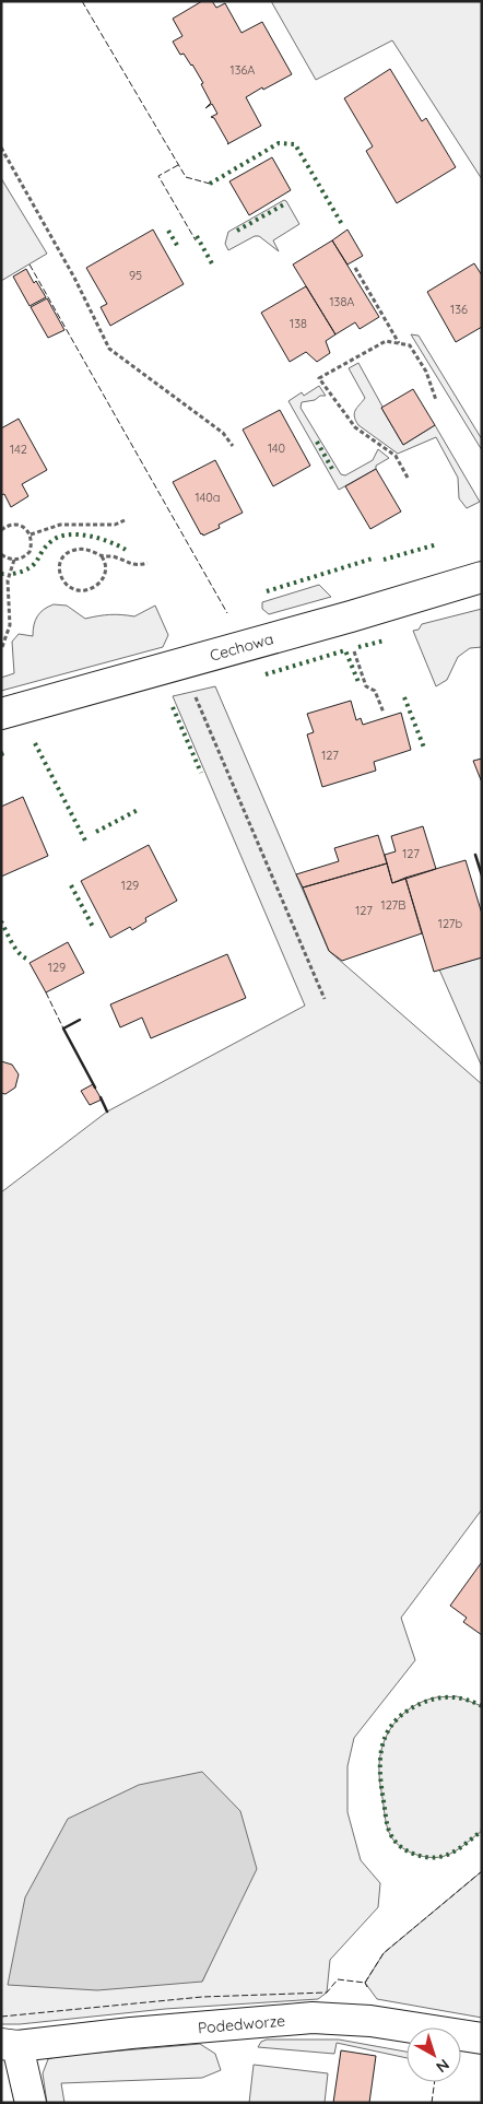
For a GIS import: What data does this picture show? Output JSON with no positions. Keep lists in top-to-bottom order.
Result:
{
  "streets": {
    "street": ["Cechowa", "Podedworze"]
  },
  "house_numbers": [
    "136A",
    "95",
    "138A",
    "136",
    "138",
    "140",
    "142",
    "140a",
    "127",
    "127",
    "129",
    "127B",
    "127",
    "127b",
    "129"
  ],
  "north": "bottom right"
}
